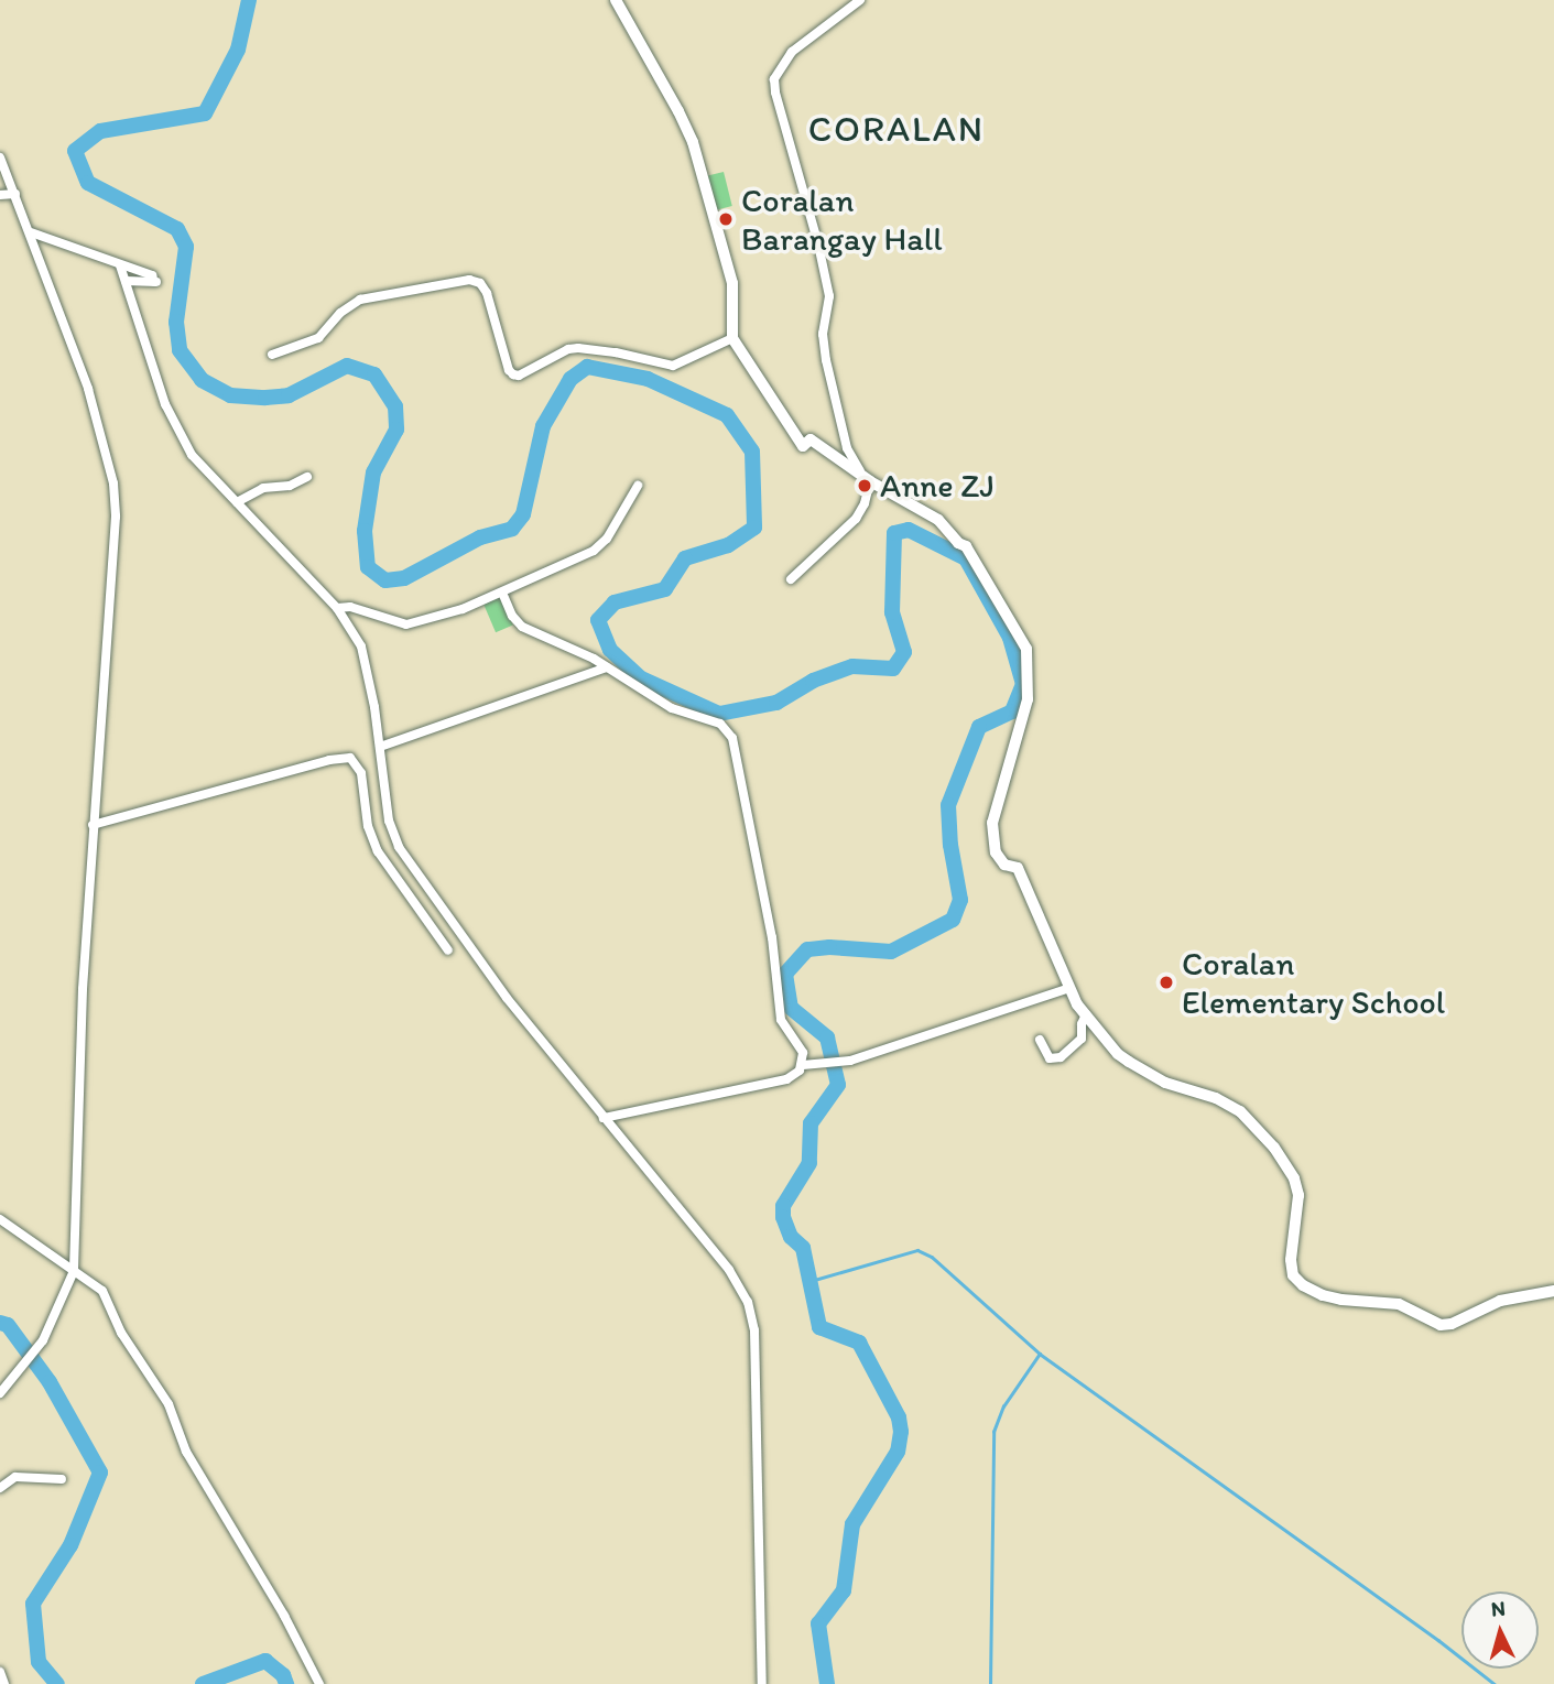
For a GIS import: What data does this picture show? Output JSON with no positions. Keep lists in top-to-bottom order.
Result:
{
  "districts": ["CORALAN"],
  "places": ["Coralan Barangay Hall", "Anne ZJ", "Coralan Elementary School"],
  "north": "top"
}
